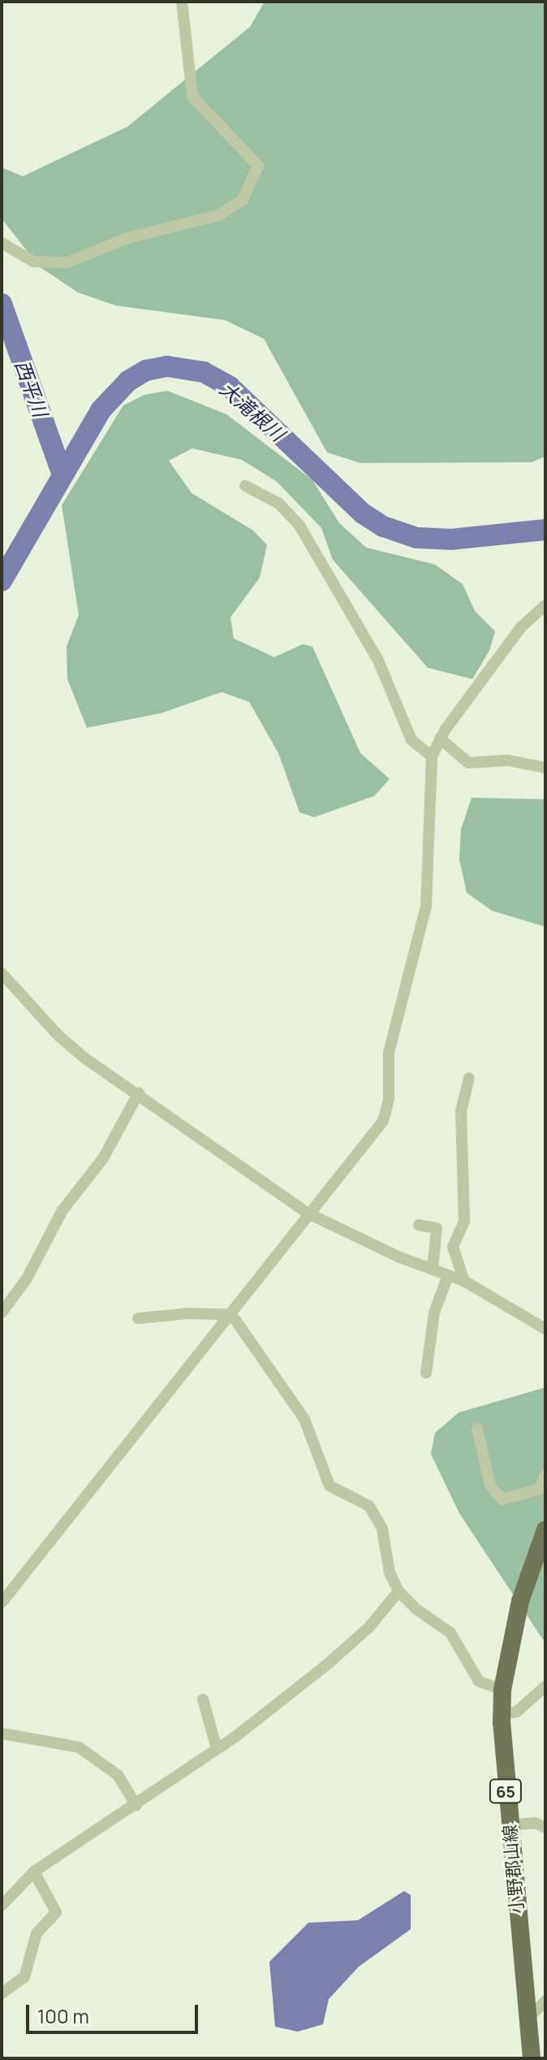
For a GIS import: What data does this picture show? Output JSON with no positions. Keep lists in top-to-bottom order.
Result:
{
  "streets": {
    "main road": ["65", "小野郡山線"]
  },
  "water": ["西平川", "大滝根川"],
  "scale_bar": "100 m"
}
